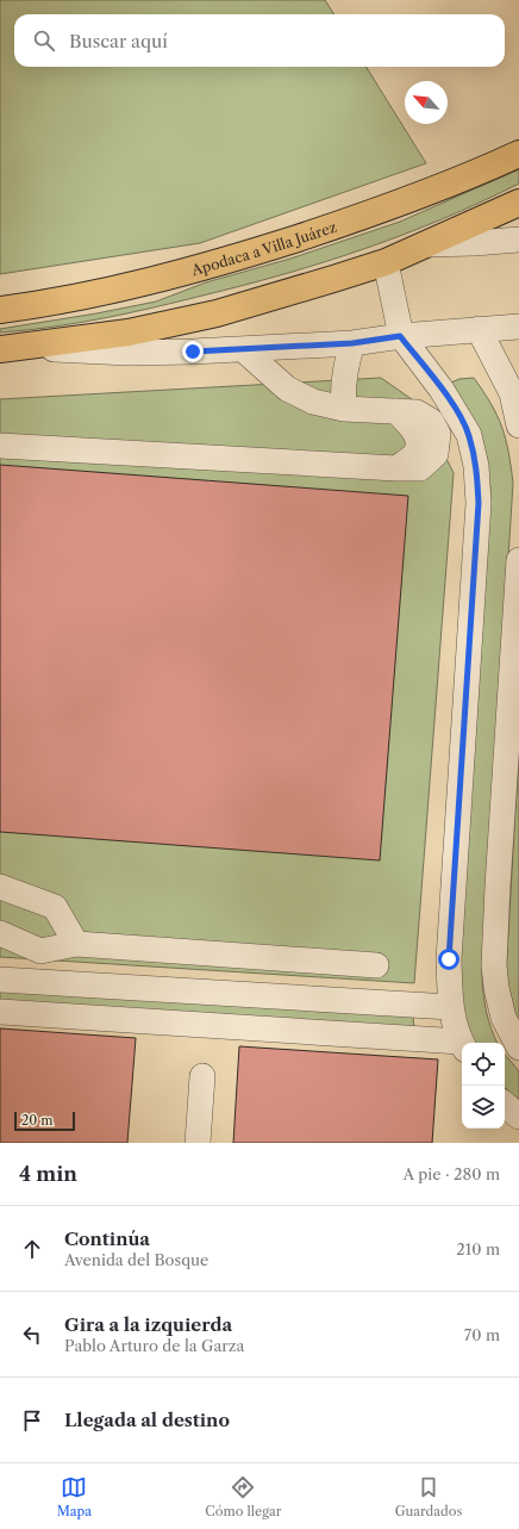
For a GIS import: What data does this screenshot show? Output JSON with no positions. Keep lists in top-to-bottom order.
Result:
{
  "streets": {
    "main road": ["Apodaca a Villa Juárez"]
  },
  "scale_bar": "20 m",
  "north": "top left",
  "page": {
    "search": "Buscar aquí",
    "scale": "20 m",
    "heading": ["4 min", "A pie · 280 m"],
    "list": [
      ["Continúa", "Avenida del Bosque", "210 m"],
      ["Gira a la izquierda", "Pablo Arturo de la Garza", "70 m"],
      "Llegada al destino"
    ],
    "nav": ["Mapa", "Cómo llegar", "Guardados"]
  }
}
